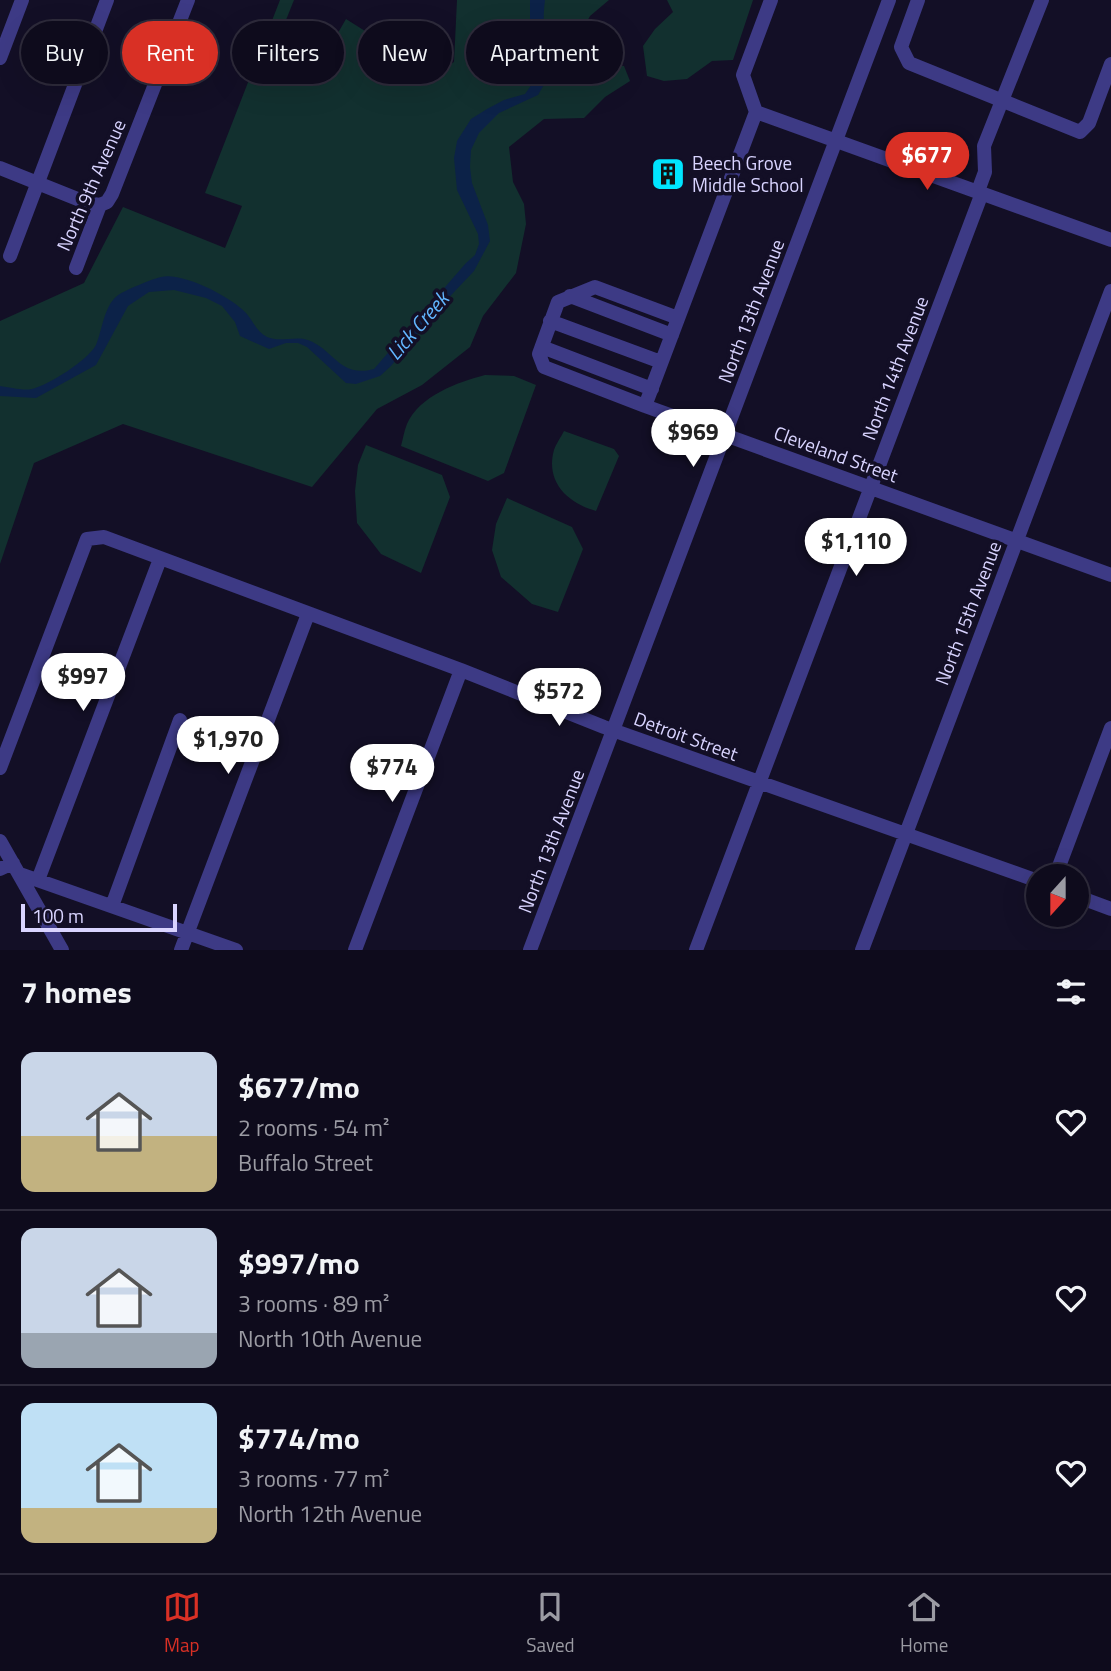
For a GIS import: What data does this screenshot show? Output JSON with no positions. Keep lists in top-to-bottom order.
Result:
{
  "streets": {
    "street": [
      "North 9th Avenue",
      "North 13th Avenue",
      "North 14th Avenue",
      "Cleveland Street",
      "North 15th Avenue",
      "Detroit Street"
    ]
  },
  "crossings": [
    ["North 13th Avenue", "Cleveland Street"],
    ["North 13th Avenue", "Detroit Street"],
    ["North 14th Avenue", "Cleveland Street"],
    ["North 14th Avenue", "Detroit Street"],
    ["Cleveland Street", "North 15th Avenue"],
    ["North 15th Avenue", "Detroit Street"]
  ],
  "water": ["Lick Creek"],
  "places": {
    "building": ["Beech Grove Middle School"]
  },
  "scale_bar": "100 m",
  "north": "bottom",
  "page": {
    "chip": [
      "Buy",
      "Rent",
      "Filters",
      "New",
      "Apartment"
    ],
    "price": [
      "$677",
      "$969",
      "$1,110",
      "$997",
      "$572",
      "$1,970",
      "$774"
    ],
    "scale": "100 m",
    "heading": "7 homes",
    "list": [
      {
        "name": "$677/mo",
        "note": "2 rooms · 54 m² · Buffalo Street"
      },
      {
        "name": "$997/mo",
        "note": "3 rooms · 89 m² · North 10th Avenue"
      },
      {
        "name": "$774/mo",
        "note": "3 rooms · 77 m² · North 12th Avenue"
      }
    ],
    "tabs": ["Map", "Saved", "Home"]
  }
}
